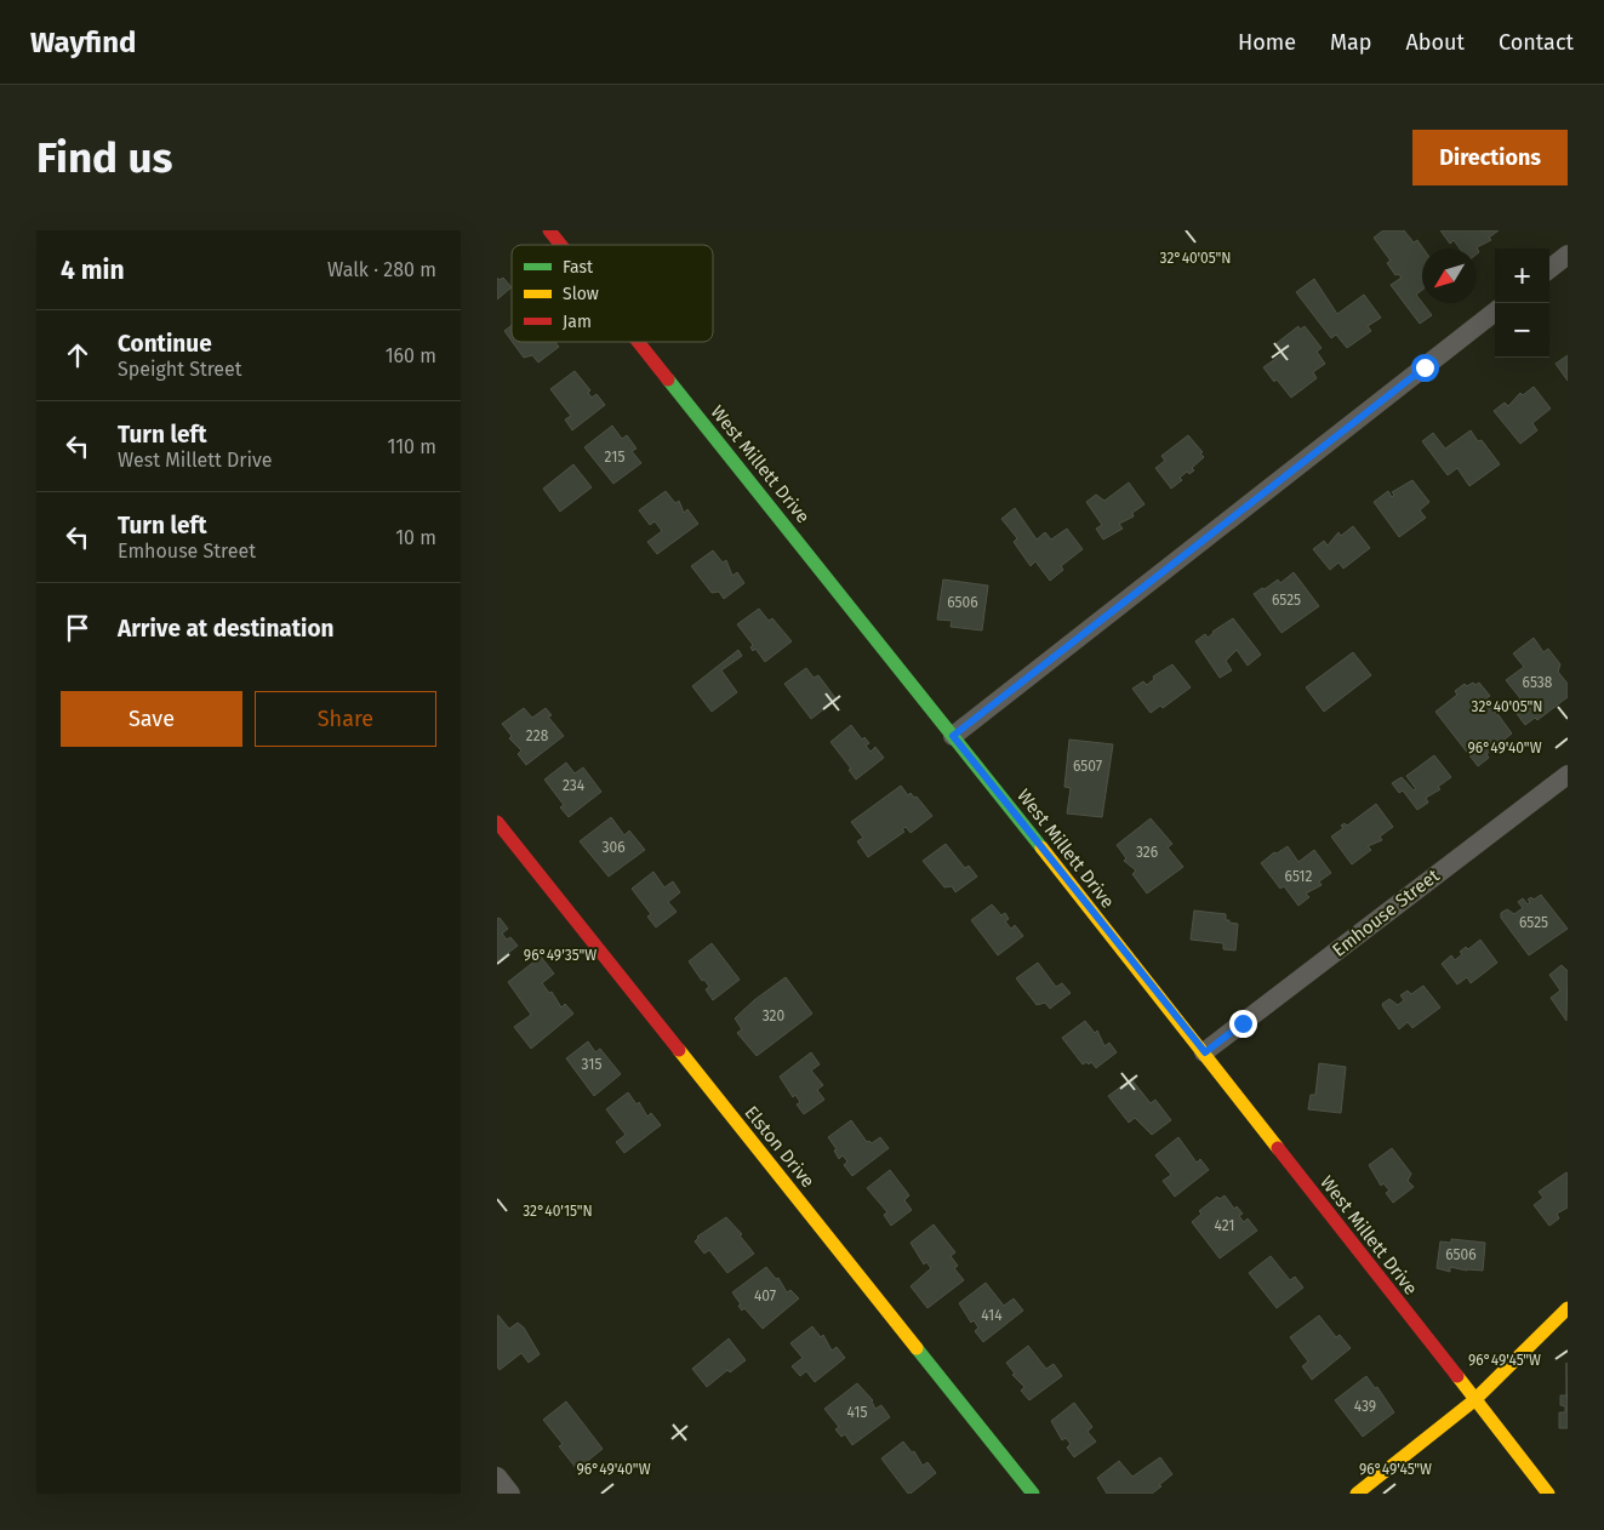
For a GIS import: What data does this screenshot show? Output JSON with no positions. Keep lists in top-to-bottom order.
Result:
{
  "streets": {
    "street": ["West Millett Drive", "Emhouse Street", "Elston Drive"]
  },
  "crossings": [
    ["West Millett Drive", "Emhouse Street"]
  ],
  "house_numbers": [
    "215",
    "6525",
    "6506",
    "6538",
    "228",
    "6507",
    "234",
    "306",
    "326",
    "6512",
    "6525",
    "320",
    "315",
    "421",
    "6506",
    "407",
    "414",
    "439",
    "415"
  ],
  "legend": ["Fast", "Slow", "Jam"],
  "north": "bottom left",
  "page": {
    "header": "Wayfind",
    "nav": [
      "Home",
      "Map",
      "About",
      "Contact"
    ],
    "buttons": [
      "Directions",
      ["Save", "Share"]
    ],
    "title": "Find us",
    "heading": ["4 min", "Walk · 280 m"],
    "map_buttons": ["+", "−"],
    "list": [
      ["Continue", "Speight Street", "160 m"],
      ["Turn left", "West Millett Drive", "110 m"],
      ["Turn left", "Emhouse Street", "10 m"],
      "Arrive at destination"
    ]
  },
  "coordinates": [
    "32°40'05\"N",
    "96°49'40\"W",
    "96°49'35\"W",
    "32°40'15\"N",
    "96°49'45\"W"
  ]
}
